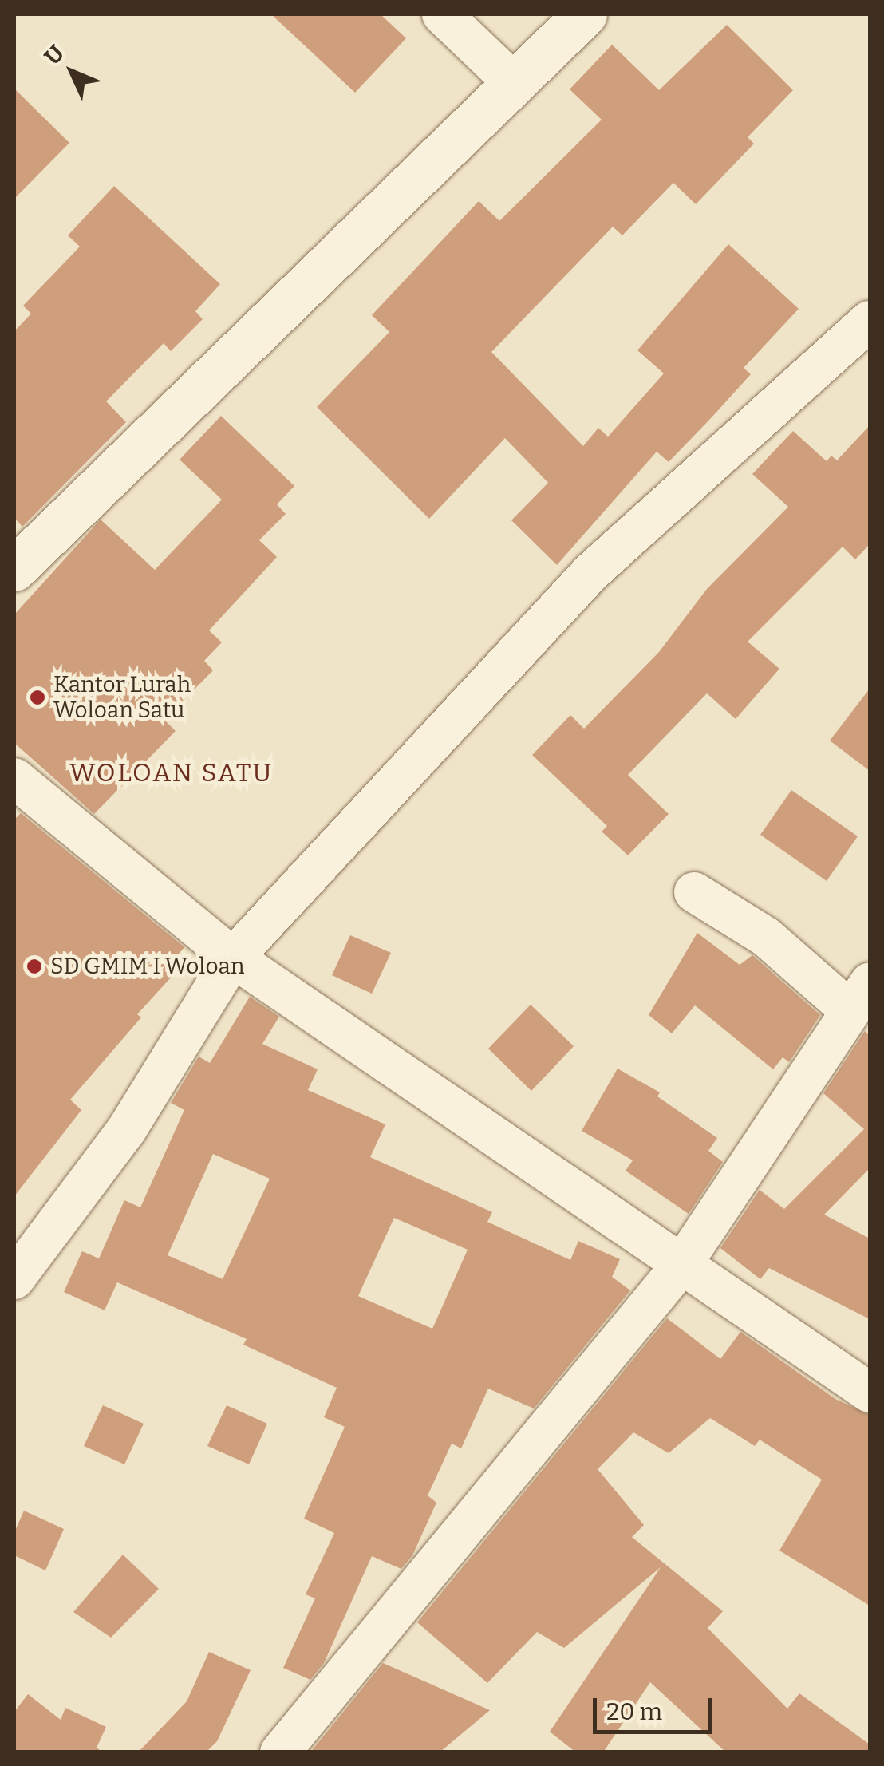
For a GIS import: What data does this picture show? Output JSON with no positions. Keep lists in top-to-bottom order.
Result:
{
  "districts": ["WOLOAN SATU"],
  "places": ["Kantor Lurah Woloan Satu", "SD GMIM I Woloan"],
  "scale_bar": "20 m",
  "north": "top left"
}
